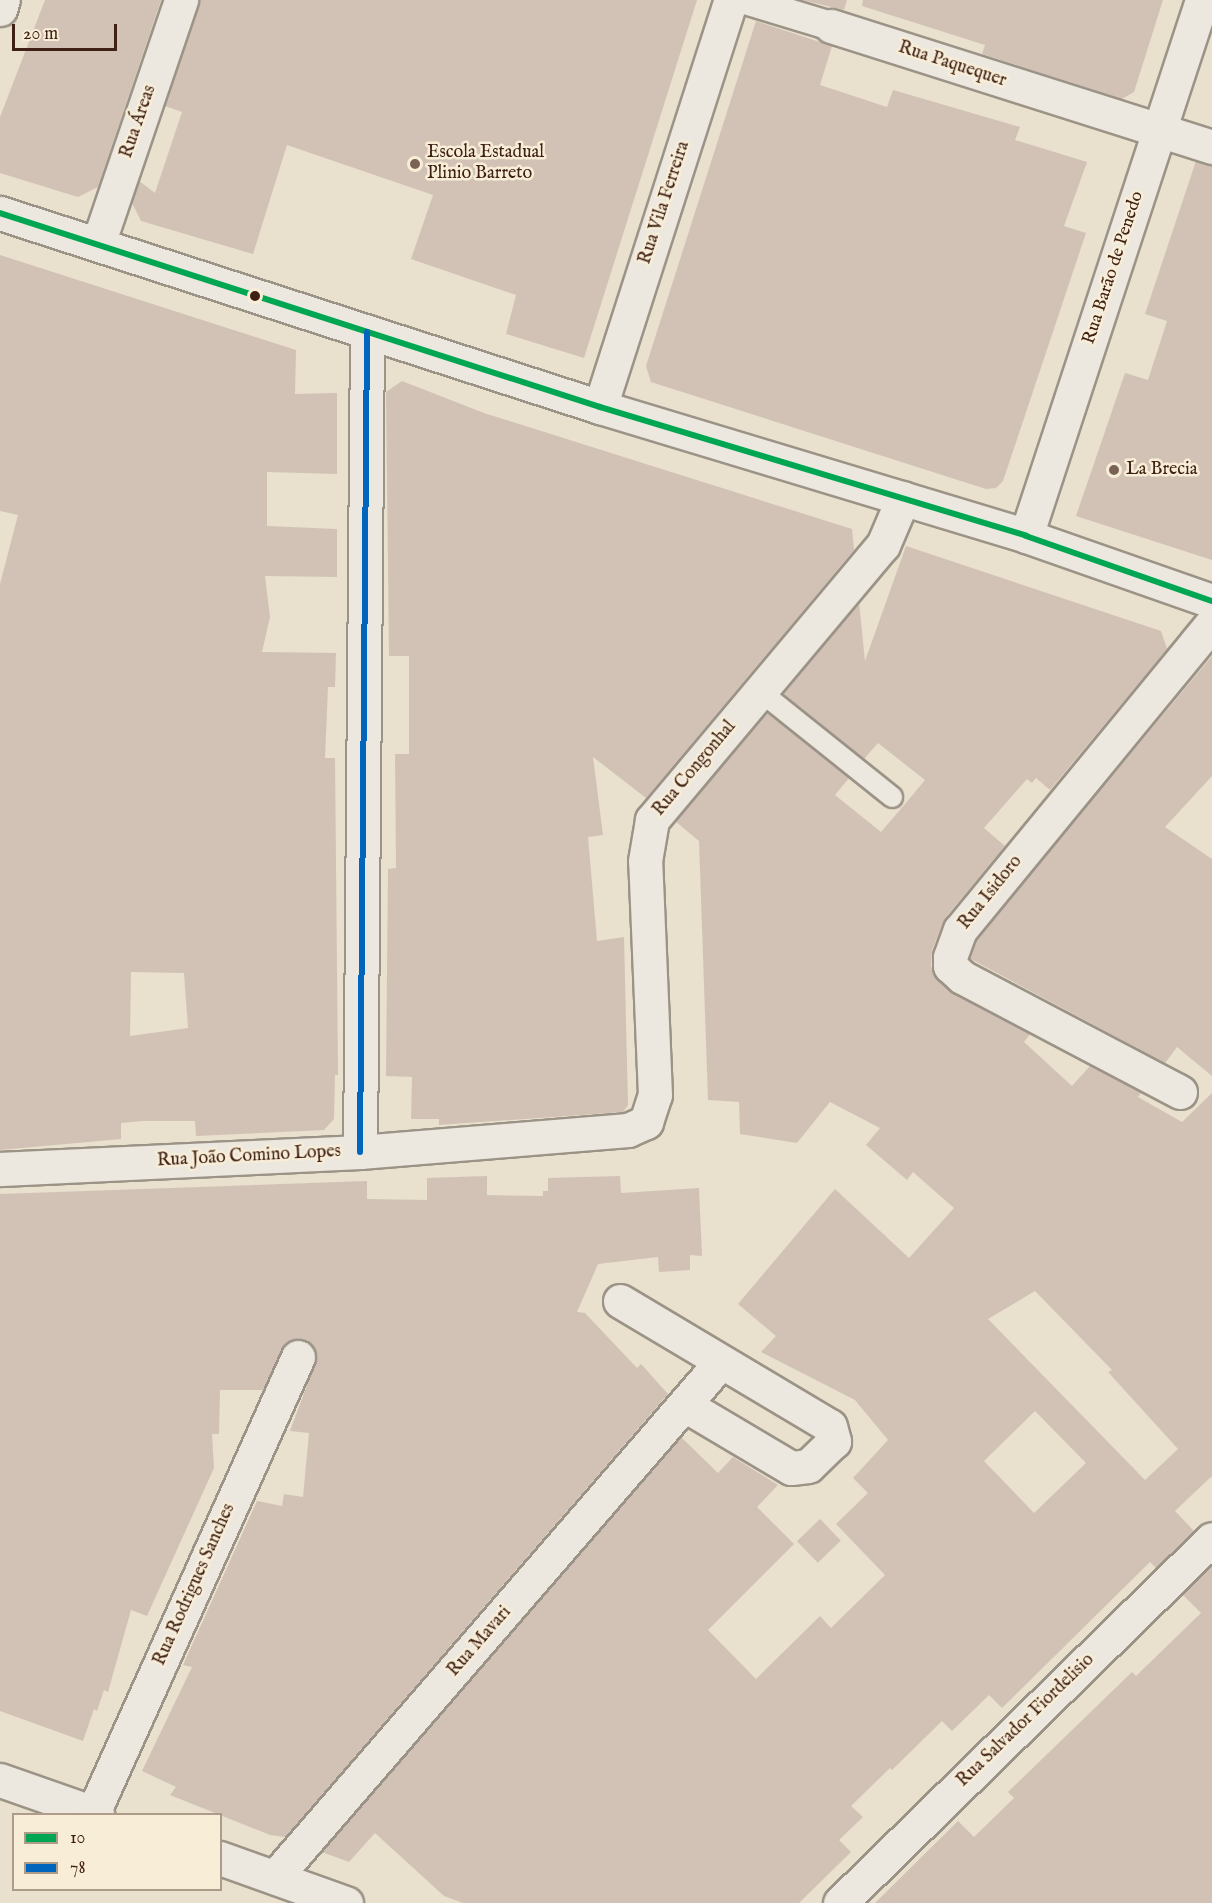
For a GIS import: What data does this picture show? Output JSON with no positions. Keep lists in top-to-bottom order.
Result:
{
  "streets": {
    "street": [
      "Rua Paquequer",
      "Rua Áreas",
      "Rua Vila Ferreira",
      "Rua Barão de Penedo",
      "Rua Congonhal",
      "Rua Isidoro",
      "Rua João Comino Lopes",
      "Rua Rodrigues Sanches",
      "Rua Mavari",
      "Rua Salvador Fiordelisio"
    ]
  },
  "crossings": [
    ["Rua Paquequer", "Rua Barão de Penedo"],
    ["Rua Congonhal", "Rua João Comino Lopes"]
  ],
  "places": ["Escola Estadual Plinio Barreto", "La Brecia"],
  "lines": ["transit line 10", "transit line 78"],
  "legend": ["10", "78"],
  "scale_bar": "20 m"
}
